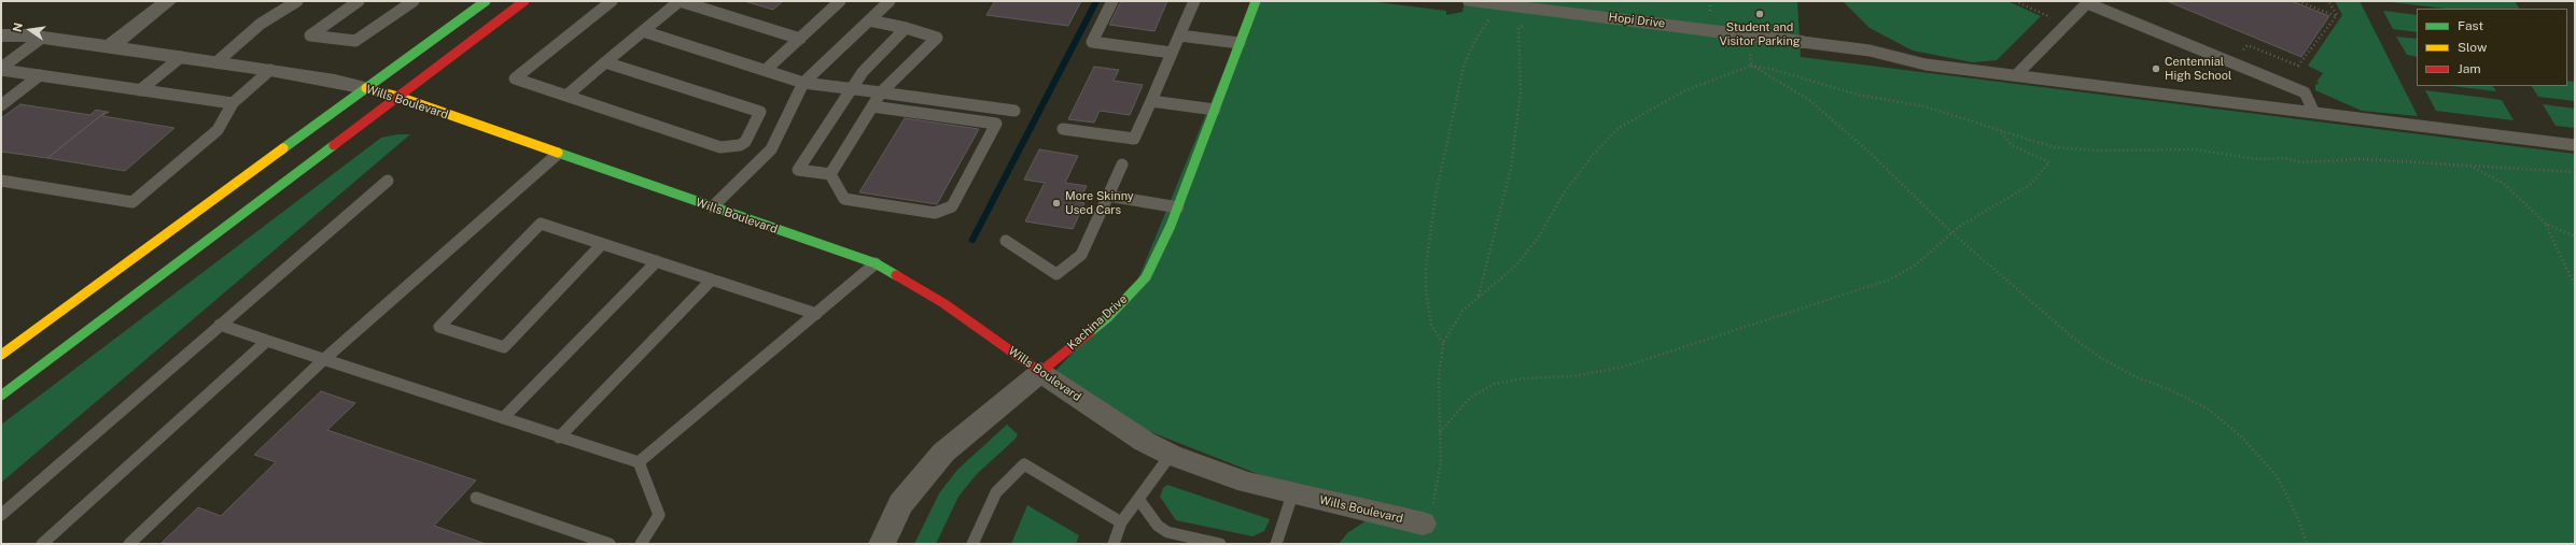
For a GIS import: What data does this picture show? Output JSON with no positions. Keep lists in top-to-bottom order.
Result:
{
  "streets": {
    "main road": ["Wills Boulevard", "Kachina Drive"],
    "street": ["Hopi Drive"]
  },
  "crossings": [
    ["Wills Boulevard", "Kachina Drive"]
  ],
  "places": ["Student and Visitor Parking", "Centennial High School", "More Skinny Used Cars"],
  "legend": ["Fast", "Slow", "Jam"],
  "north": "left"
}
